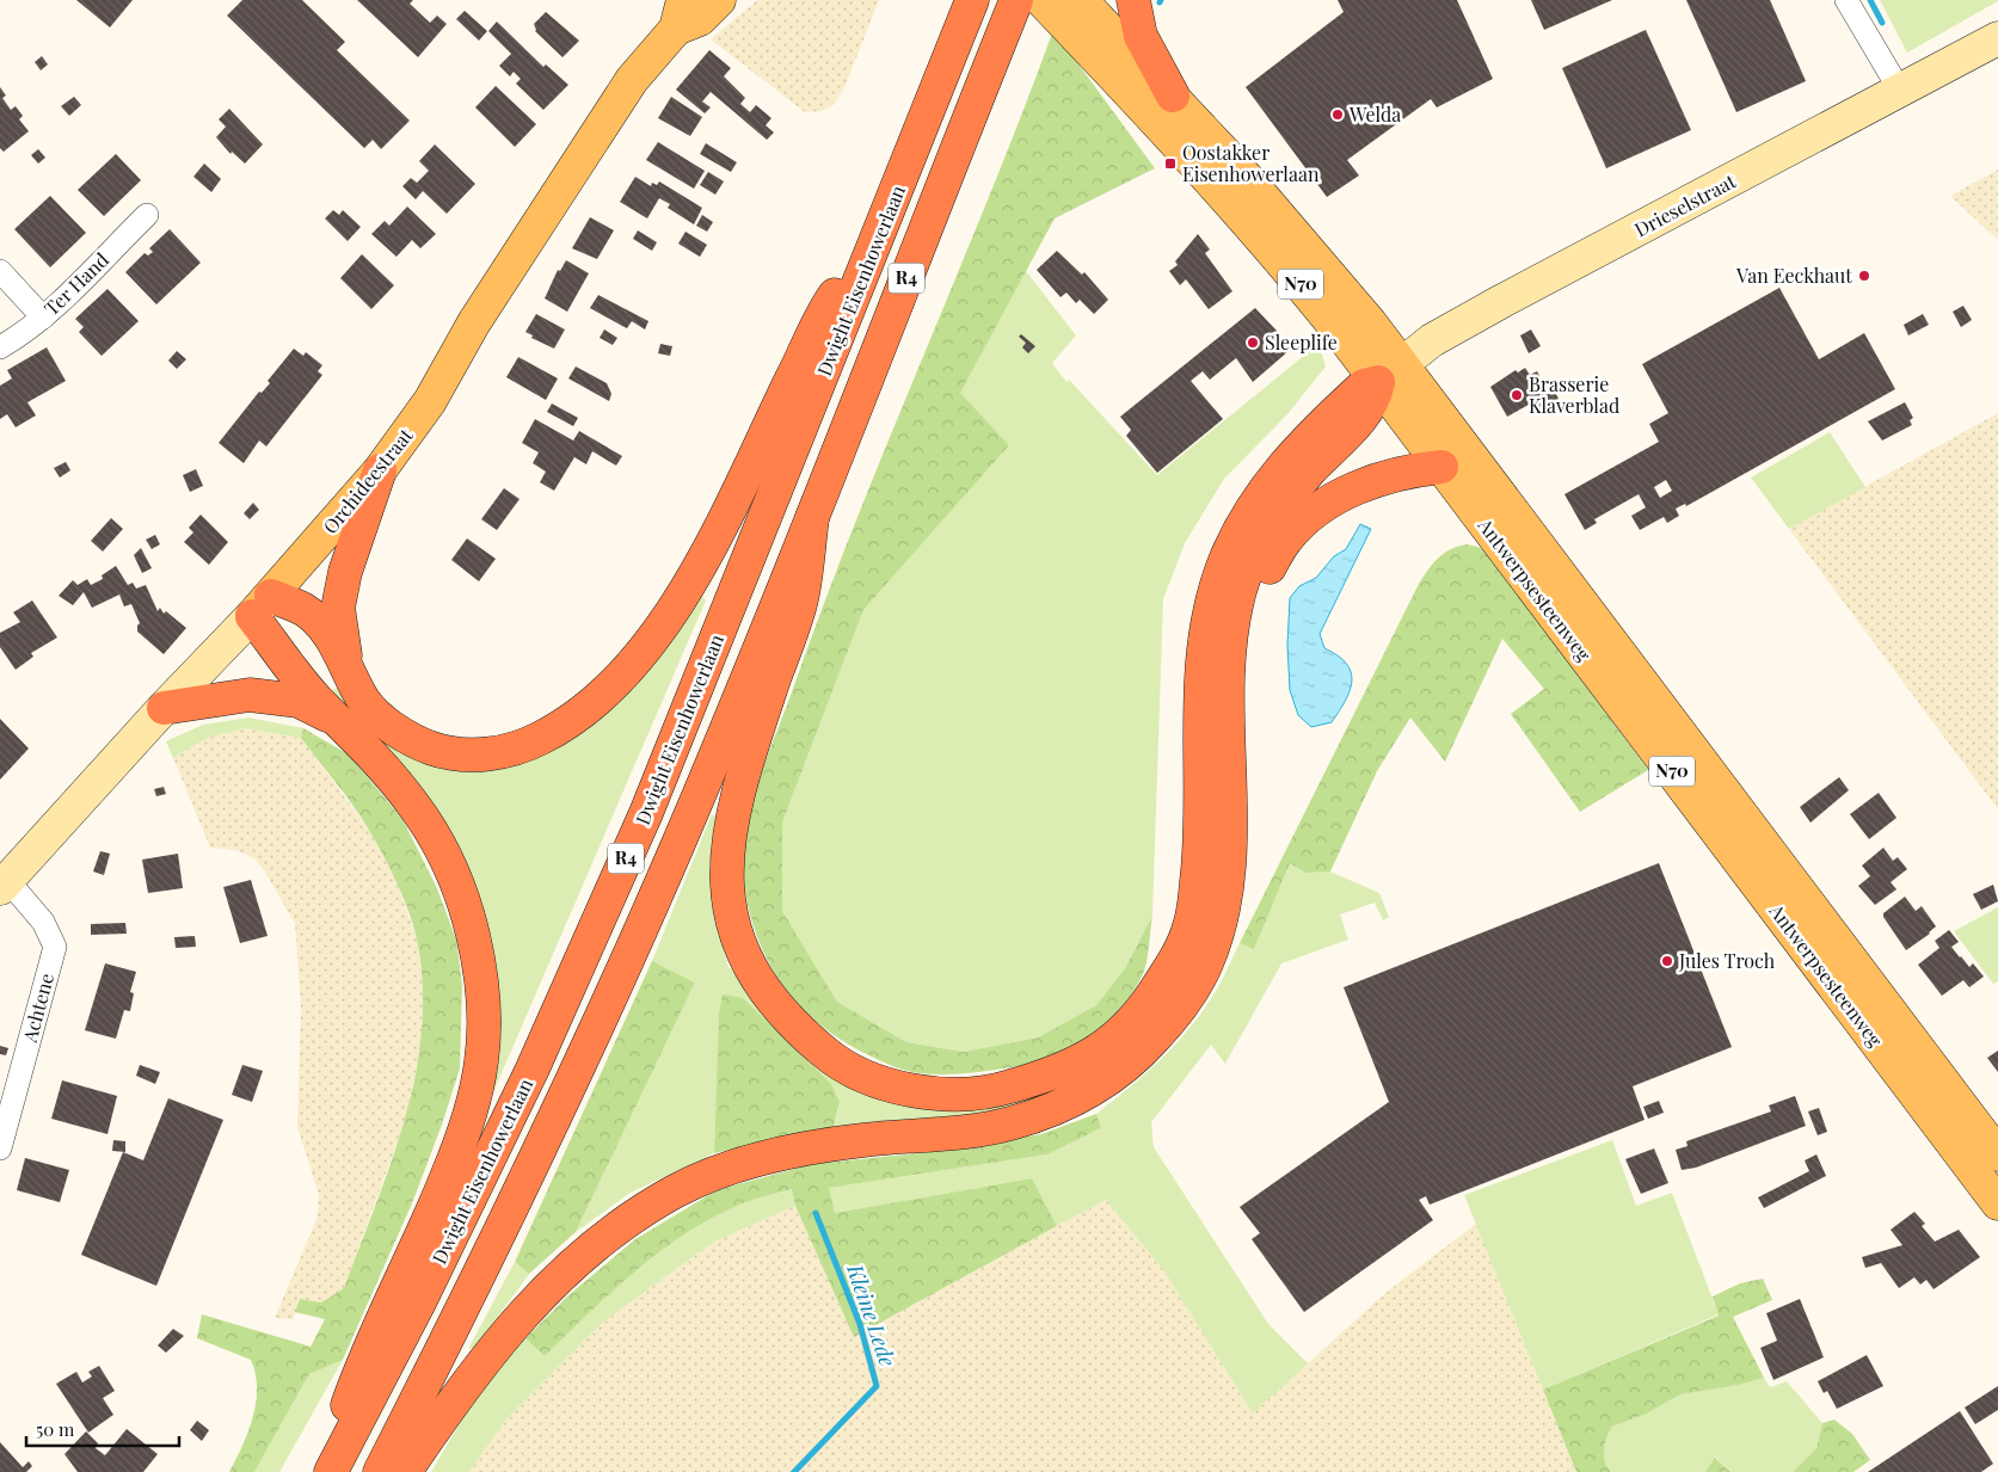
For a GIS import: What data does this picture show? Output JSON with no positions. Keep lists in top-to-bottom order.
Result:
{
  "streets": {
    "highway": ["R4", "Dwight Eisenhowerlaan"],
    "main road": ["N70", "Orchideestraat", "Antwerpsesteenweg"],
    "street": ["Drieselstraat", "Ter Hand", "Achtene"]
  },
  "crossings": [
    ["Drieselstraat", "Antwerpsesteenweg"],
    ["Orchideestraat", "Achtene"]
  ],
  "water": ["Kleine Lede"],
  "places": {
    "other": [
      "Welda",
      "Van Eeckhaut",
      "Sleeplife",
      "Brasserie Klaverblad",
      "Jules Troch"
    ],
    "transit": ["Oostakker Eisenhowerlaan"]
  },
  "scale_bar": "50 m"
}
